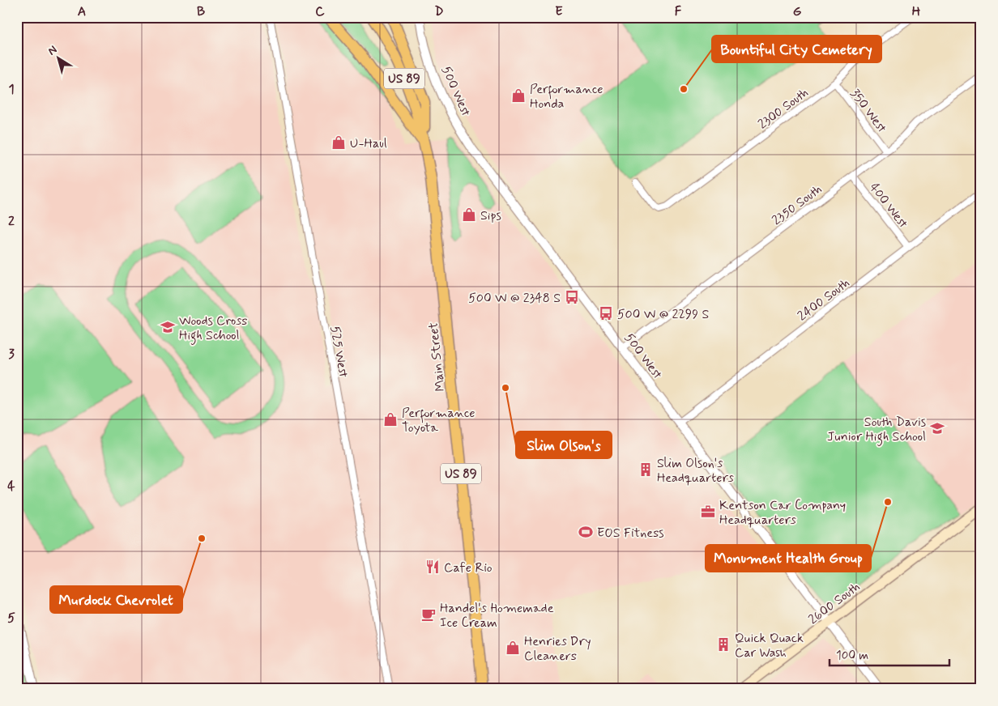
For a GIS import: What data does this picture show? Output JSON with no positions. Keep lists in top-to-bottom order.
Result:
{
  "streets": {
    "main road": ["US 89", "Main Street", "2600 South"],
    "street": [
      "500 West",
      "2300 South",
      "350 West",
      "2350 South",
      "400 West",
      "2400 South",
      "525 West"
    ]
  },
  "crossings": [
    ["US 89", "Main Street"],
    ["500 West", "2350 South"],
    ["500 West", "2400 South"],
    ["500 West", "2600 South"],
    ["2300 South", "350 West"],
    ["350 West", "2350 South"],
    ["2350 South", "400 West"],
    ["400 West", "2400 South"]
  ],
  "places": {
    "other": [
      "Bountiful City Cemetery",
      "Slim Olson's",
      "Monument Health Group",
      "Murdock Chevrolet"
    ],
    "shop": [
      "Performance Honda",
      "U-Haul",
      "Sips",
      "Performance Toyota",
      "Henries Dry Cleaners"
    ],
    "bus stop": ["500 W @ 2348 S", "500 W @ 2299 S"],
    "school or university": ["Woods Cross High School", "South Davis Junior High School"],
    "building": ["Slim Olson's Headquarters", "Quick Quack Car Wash"],
    "office": ["Kentson Car Company Headquarters"],
    "sports": ["EOS Fitness"],
    "restaurant": ["Cafe Rio"],
    "cafe": ["Handel's Homemade Ice Cream"]
  },
  "scale_bar": "100 m",
  "north": "top left",
  "grid": {
    "columns": [
      "A",
      "B",
      "C",
      "D",
      "E",
      "F",
      "G",
      "H"
    ],
    "rows": [
      "1",
      "2",
      "3",
      "4",
      "5"
    ]
  }
}
